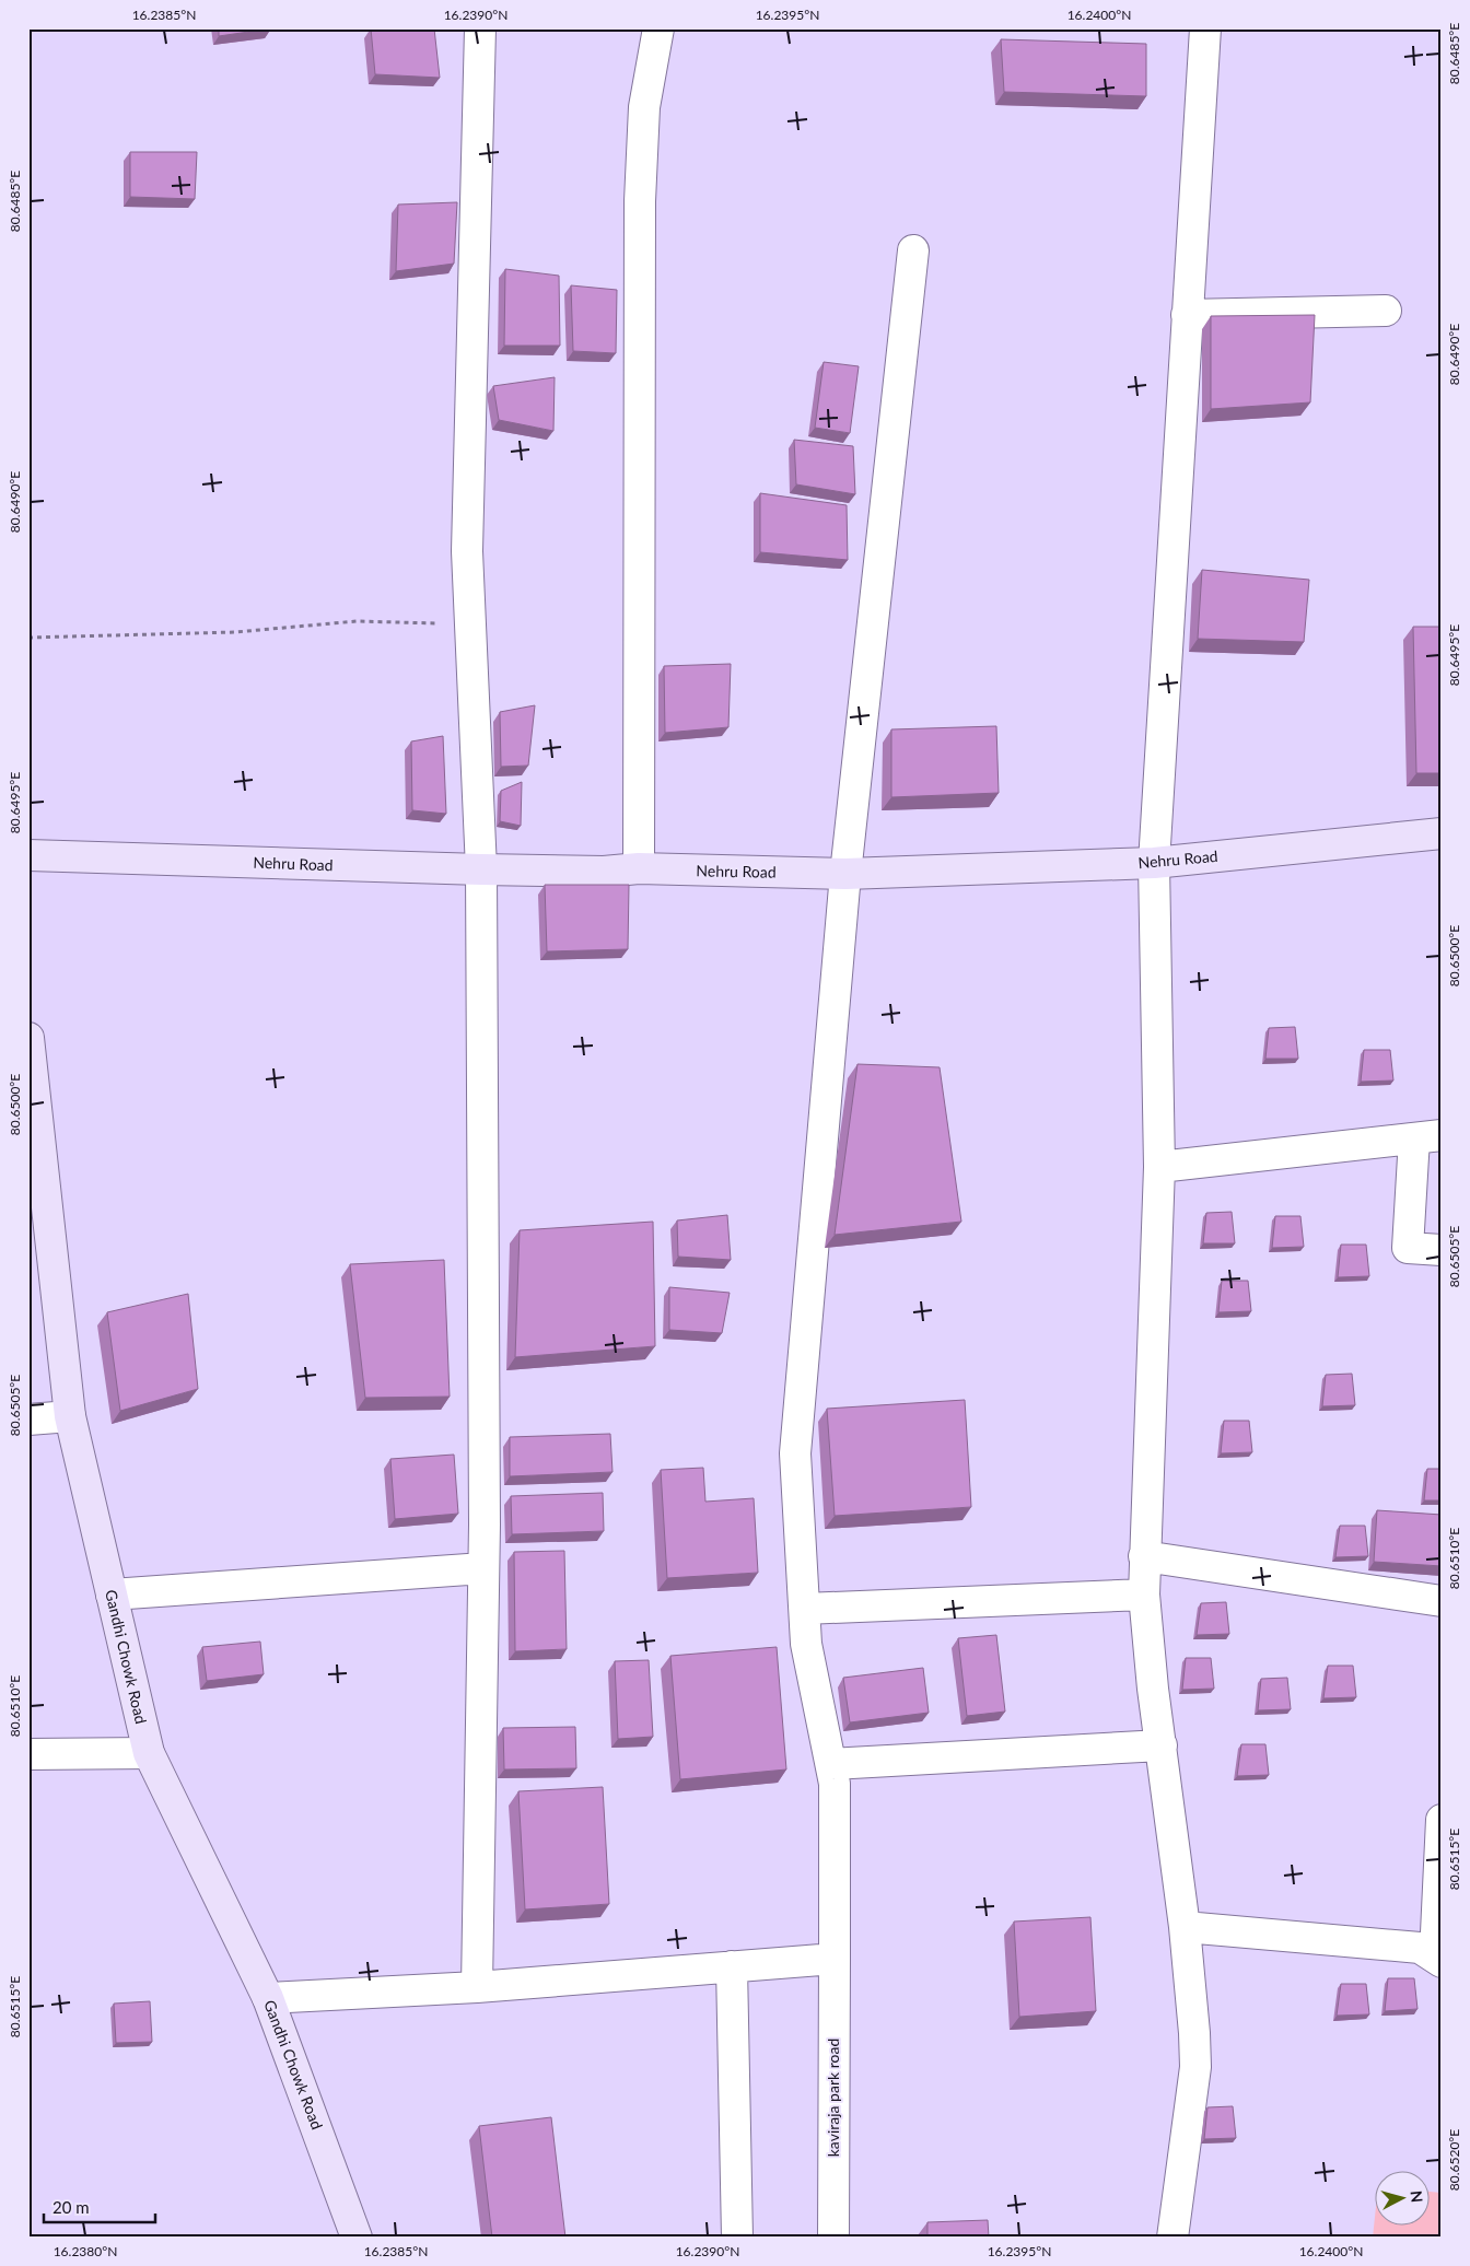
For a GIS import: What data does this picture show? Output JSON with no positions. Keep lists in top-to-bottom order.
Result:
{
  "streets": {
    "main road": ["Nehru Road", "Gandhi Chowk Road"],
    "street": ["kaviraja park road"]
  },
  "crossings": [
    ["Nehru Road", "kaviraja park road"]
  ],
  "scale_bar": "20 m",
  "north": "right",
  "coordinates": [
    "16.2385°N",
    "16.2390°N",
    "16.2395°N",
    "16.2400°N",
    "80.6485°E",
    "80.6490°E",
    "80.6495°E",
    "80.6500°E",
    "80.6505°E",
    "80.6510°E",
    "80.6515°E",
    "80.6520°E",
    "16.2380°N"
  ]
}
